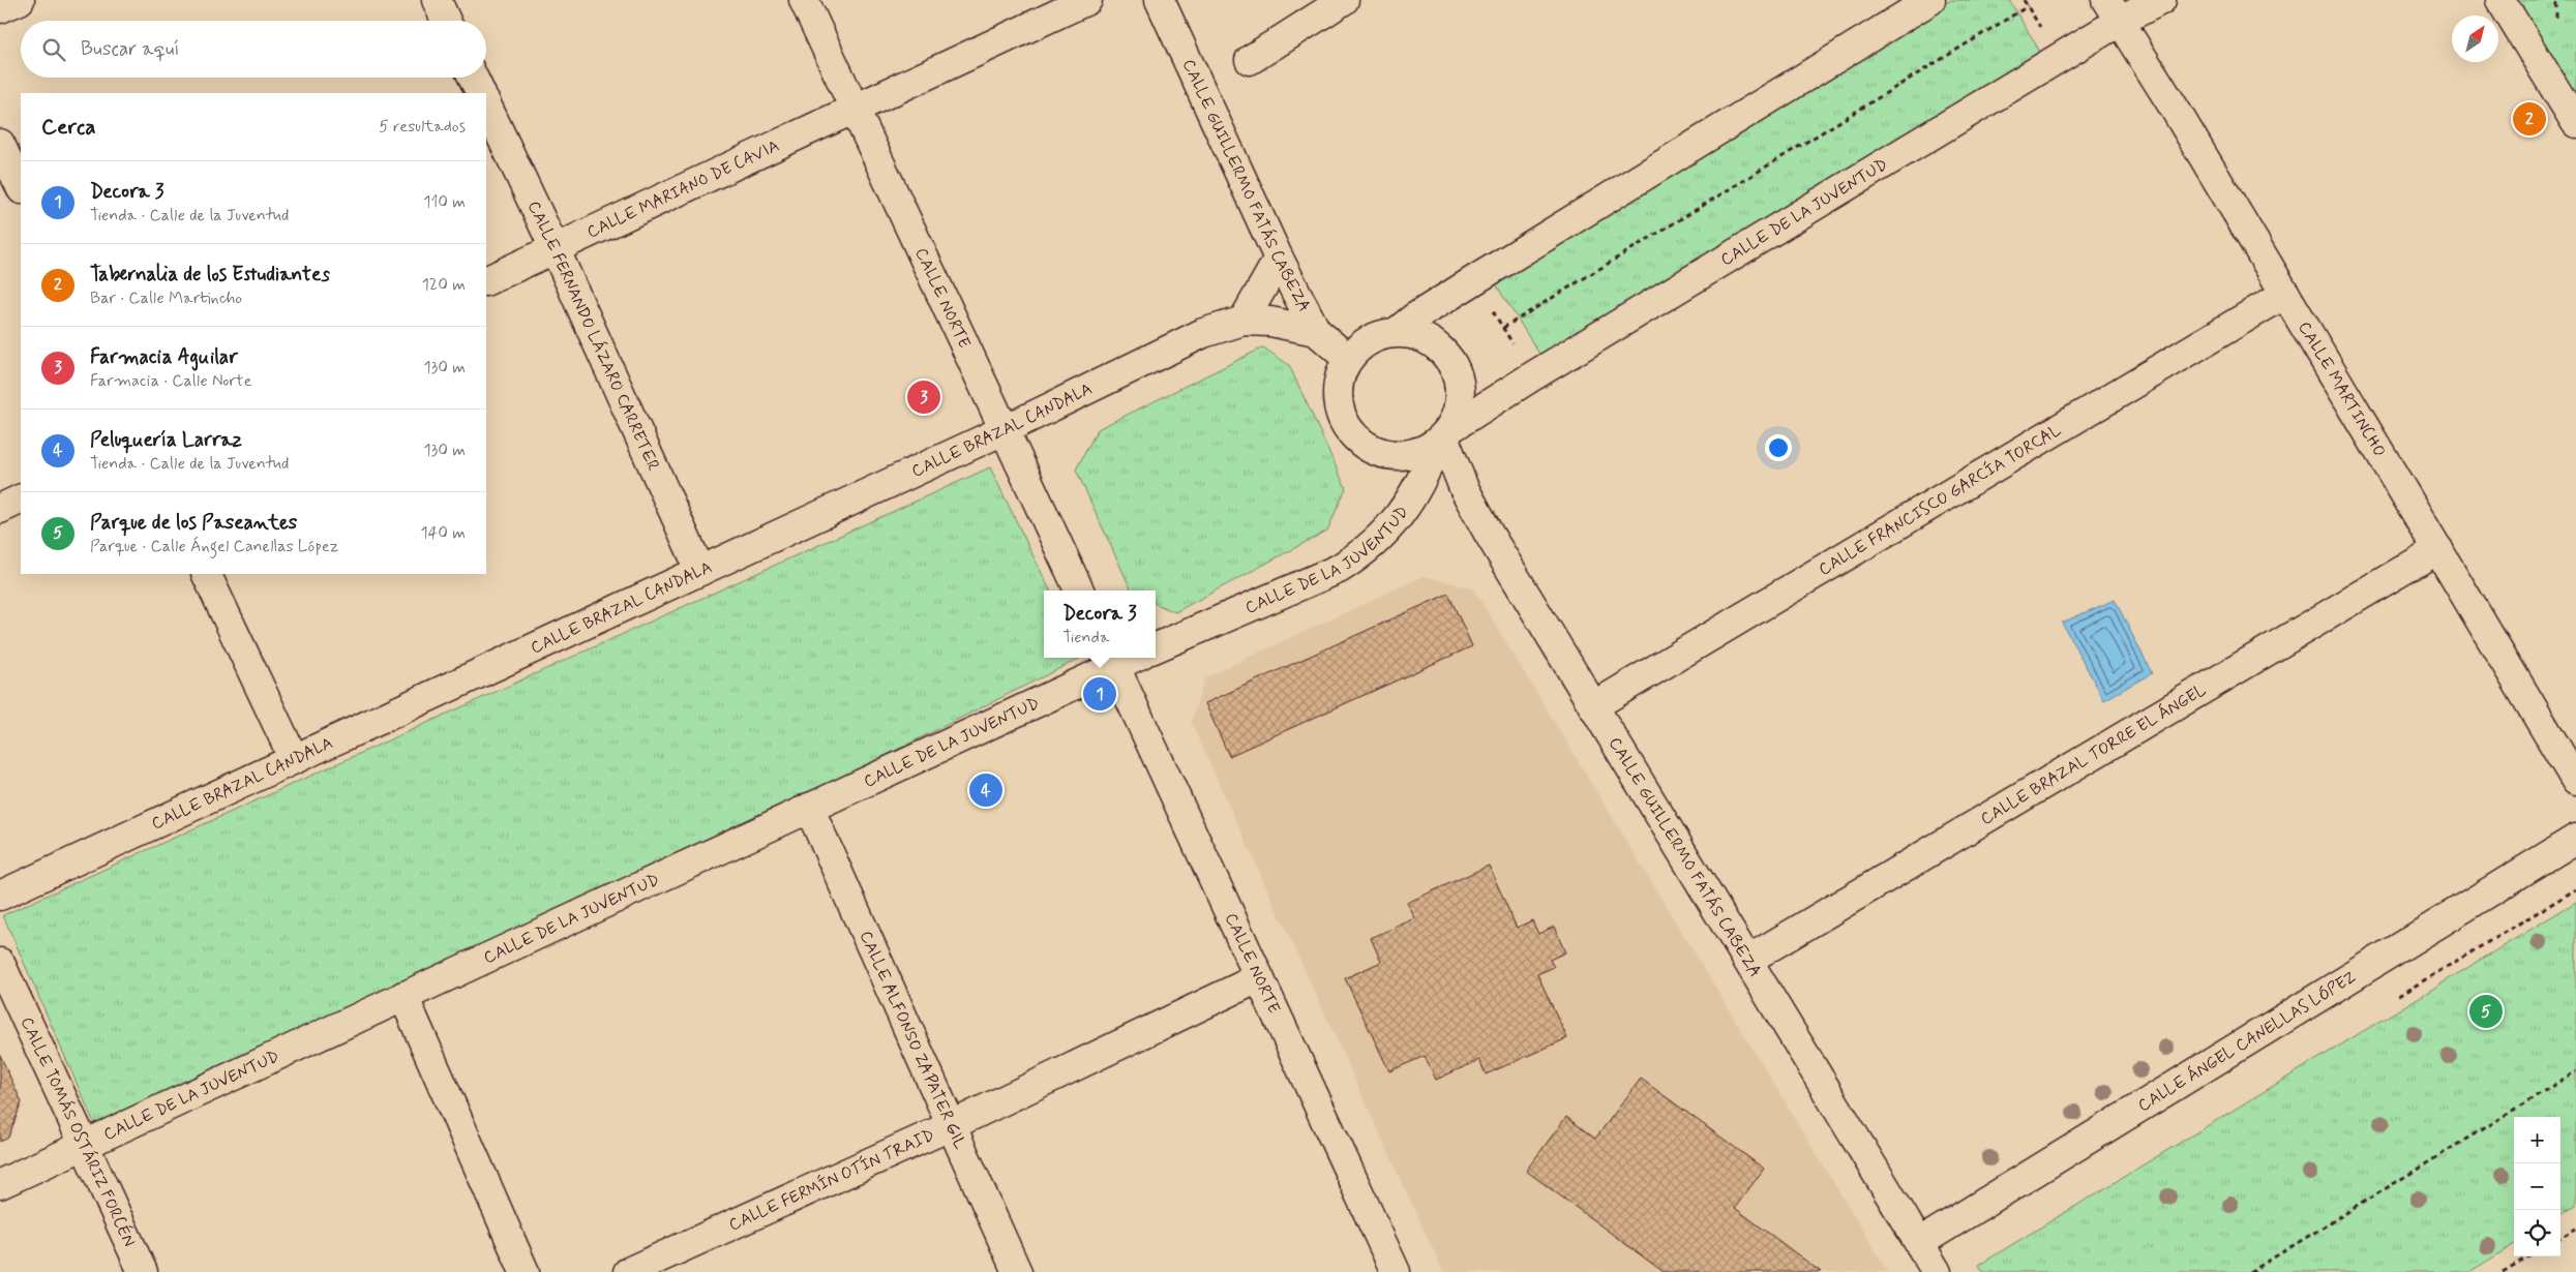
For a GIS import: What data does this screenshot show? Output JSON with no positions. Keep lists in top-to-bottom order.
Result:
{
  "streets": {
    "street": [
      "CALLE GUILLERMO FATÁS CABEZA",
      "CALLE MARIANO DE CAVIA",
      "CALLE DE LA JUVENTUD",
      "CALLE NORTE",
      "CALLE FERNANDO LÁZARO CARRETER",
      "CALLE MARTINCHO",
      "CALLE BRAZAL CANDALA",
      "CALLE FRANCISCO GARCÍA TORCAL",
      "CALLE BRAZAL TORRE EL ÁNGEL",
      "CALLE ALFONSO ZAPATER GIL",
      "CALLE ÁNGEL CANELLAS LÓPEZ",
      "CALLE TOMÁS OSTÁRIZ FORCÉN",
      "CALLE FERMÍN OTÍN TRAID"
    ]
  },
  "crossings": [
    ["CALLE GUILLERMO FATÁS CABEZA", "CALLE DE LA JUVENTUD"],
    ["CALLE GUILLERMO FATÁS CABEZA", "CALLE BRAZAL CANDALA"],
    ["CALLE GUILLERMO FATÁS CABEZA", "CALLE FRANCISCO GARCÍA TORCAL"],
    ["CALLE GUILLERMO FATÁS CABEZA", "CALLE BRAZAL TORRE EL ÁNGEL"],
    ["CALLE GUILLERMO FATÁS CABEZA", "CALLE ÁNGEL CANELLAS LÓPEZ"],
    ["CALLE MARIANO DE CAVIA", "CALLE NORTE"],
    ["CALLE MARIANO DE CAVIA", "CALLE FERNANDO LÁZARO CARRETER"],
    ["CALLE DE LA JUVENTUD", "CALLE NORTE"],
    ["CALLE DE LA JUVENTUD", "CALLE MARTINCHO"],
    ["CALLE DE LA JUVENTUD", "CALLE ALFONSO ZAPATER GIL"],
    ["CALLE DE LA JUVENTUD", "CALLE TOMÁS OSTÁRIZ FORCÉN"],
    ["CALLE NORTE", "CALLE BRAZAL CANDALA"],
    ["CALLE NORTE", "CALLE FERMÍN OTÍN TRAID"],
    ["CALLE FERNANDO LÁZARO CARRETER", "CALLE BRAZAL CANDALA"],
    ["CALLE MARTINCHO", "CALLE FRANCISCO GARCÍA TORCAL"],
    ["CALLE MARTINCHO", "CALLE BRAZAL TORRE EL ÁNGEL"],
    ["CALLE ALFONSO ZAPATER GIL", "CALLE FERMÍN OTÍN TRAID"]
  ],
  "north": "top right",
  "page": {
    "search": "Buscar aquí",
    "heading": ["Cerca", "5 resultados"],
    "pins": [
      "2",
      "3",
      "1",
      "4",
      "5"
    ],
    "list": [
      {
        "mark": "1",
        "name": "Decora 3",
        "note": "Tienda · Calle de la Juventud",
        "value": "110 m"
      },
      {
        "mark": "2",
        "name": "Tabernalia de los Estudiantes",
        "note": "Bar · Calle Martincho",
        "value": "120 m"
      },
      {
        "mark": "3",
        "name": "Farmacia Aguilar",
        "note": "Farmacia · Calle Norte",
        "value": "130 m"
      },
      {
        "mark": "4",
        "name": "Peluquería Larraz",
        "note": "Tienda · Calle de la Juventud",
        "value": "130 m"
      },
      {
        "mark": "5",
        "name": "Parque de los Paseantes",
        "note": "Parque · Calle Ángel Canellas López",
        "value": "140 m"
      }
    ],
    "popup": ["Decora 3", "Tienda"],
    "map_buttons": ["+", "−"]
  }
}
